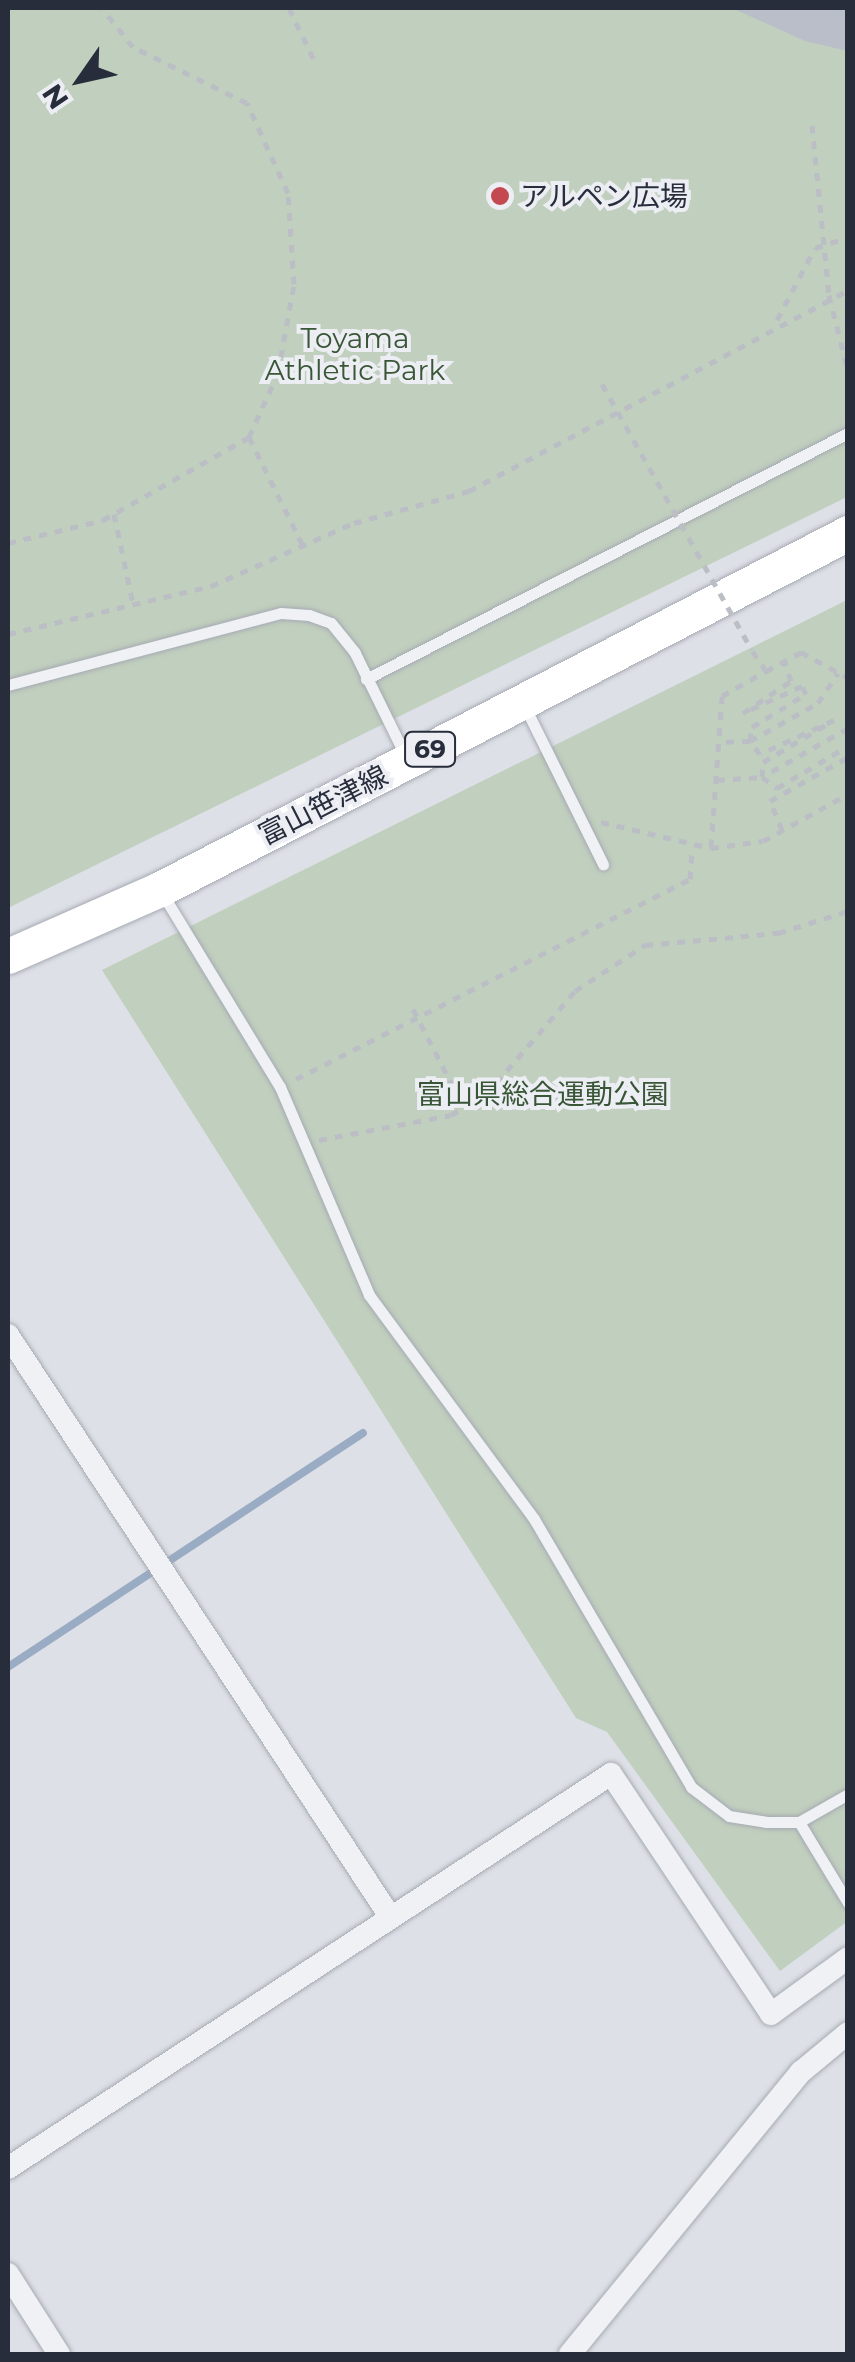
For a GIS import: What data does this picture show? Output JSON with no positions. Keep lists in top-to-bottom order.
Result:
{
  "streets": {
    "main road": ["69", "富山笹津線"]
  },
  "parks": ["Toyama Athletic Park", "富山県総合運動公園"],
  "places": ["アルペン広場"],
  "north": "bottom left"
}
